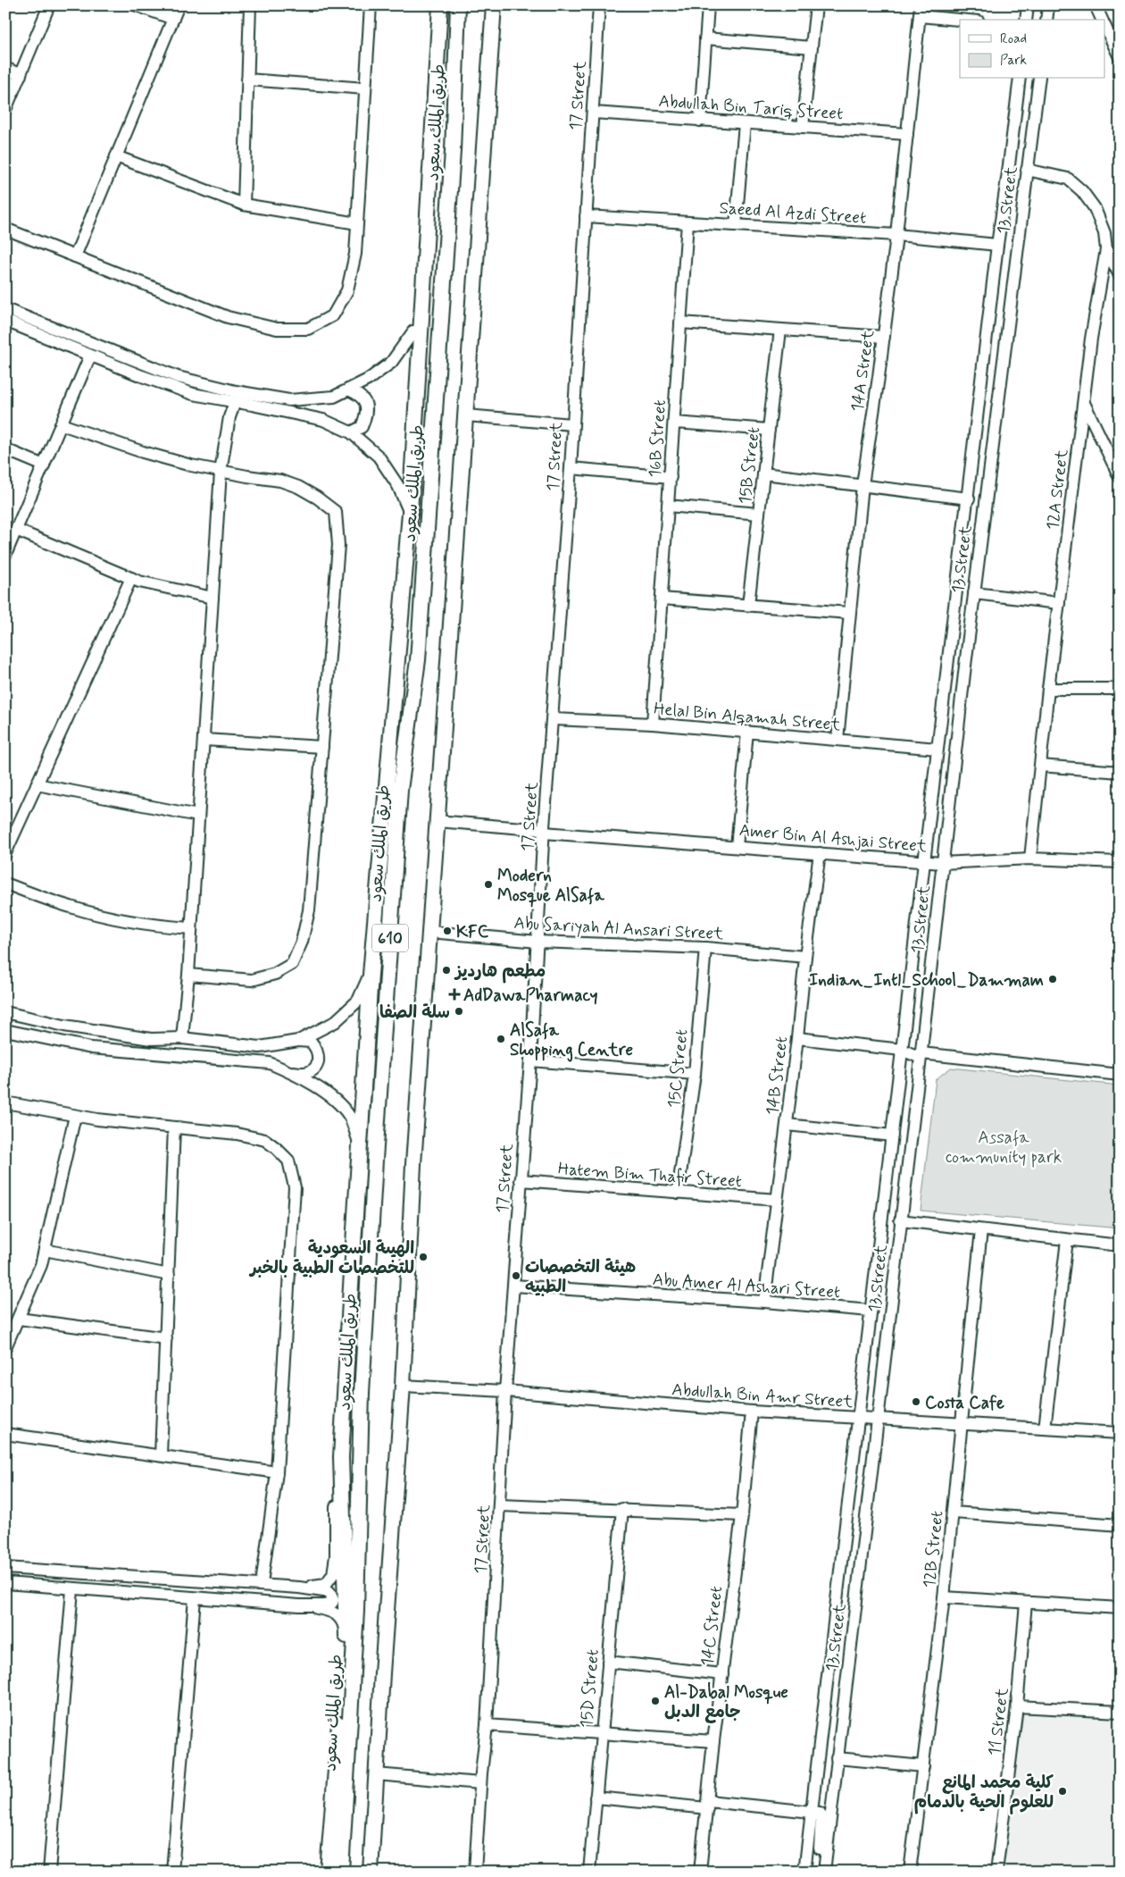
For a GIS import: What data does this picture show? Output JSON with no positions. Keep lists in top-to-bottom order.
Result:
{
  "streets": {
    "main road": ["طريق الملك سعود", "610"],
    "street": [
      "17 Street",
      "Abdullah Bin Tariq Street",
      "13 Street",
      "Saeed Al Azdi Street",
      "14A Street",
      "16B Street",
      "15B Street",
      "12A Street",
      "Helal Bin Alqamah Street",
      "Amer Bin Al Ashjai Street",
      "Abu Sariyah Al Ansari Street",
      "15C Street",
      "14B Street",
      "Hatem Bim Thafir Street",
      "Abu Amer Al Ashari Street",
      "Abdullah Bin Amr Street",
      "12B Street",
      "14C Street",
      "15D Street",
      "11 Street"
    ]
  },
  "crossings": [
    ["17 Street", "Abdullah Bin Tariq Street"],
    ["17 Street", "Saeed Al Azdi Street"],
    ["17 Street", "Helal Bin Alqamah Street"],
    ["17 Street", "Amer Bin Al Ashjai Street"],
    ["17 Street", "Abu Sariyah Al Ansari Street"],
    ["17 Street", "Hatem Bim Thafir Street"],
    ["17 Street", "Abu Amer Al Ashari Street"],
    ["17 Street", "Abdullah Bin Amr Street"],
    ["Abdullah Bin Tariq Street", "14A Street"],
    ["13 Street", "Saeed Al Azdi Street"],
    ["13 Street", "12A Street"],
    ["13 Street", "Helal Bin Alqamah Street"],
    ["13 Street", "Amer Bin Al Ashjai Street"],
    ["13 Street", "Abu Amer Al Ashari Street"],
    ["13 Street", "Abdullah Bin Amr Street"],
    ["Saeed Al Azdi Street", "14A Street"],
    ["Saeed Al Azdi Street", "16B Street"],
    ["14A Street", "Helal Bin Alqamah Street"],
    ["16B Street", "Helal Bin Alqamah Street"],
    ["12A Street", "Amer Bin Al Ashjai Street"],
    ["Amer Bin Al Ashjai Street", "610"],
    ["Amer Bin Al Ashjai Street", "14B Street"],
    ["Abu Sariyah Al Ansari Street", "610"],
    ["Abu Sariyah Al Ansari Street", "15C Street"],
    ["Abu Sariyah Al Ansari Street", "14B Street"],
    ["610", "Abdullah Bin Amr Street"],
    ["15C Street", "Hatem Bim Thafir Street"],
    ["14B Street", "Hatem Bim Thafir Street"],
    ["14B Street", "Abu Amer Al Ashari Street"],
    ["Abdullah Bin Amr Street", "12B Street"],
    ["Abdullah Bin Amr Street", "14C Street"]
  ],
  "parks": ["Assafa community park"],
  "places": {
    "other": [
      "Modern Mosque AlSafa",
      "KFC",
      "مطعم هارديز",
      "Indian_Intl_School_Dammam",
      "سلة الصفا",
      "AlSafa Shopping Centre",
      "الهيىة السعودية للتخصصات الطبية بالخبر",
      "هيئة التخصصات الطبيه",
      "Costa Cafe",
      "Al-Dabal Mosque جامع الدبل",
      "كلية محمد المانع للعلوم الحية بالدمام"
    ],
    "health": ["AdDawaPharmacy"]
  },
  "legend": ["Road", "Park"]
}
